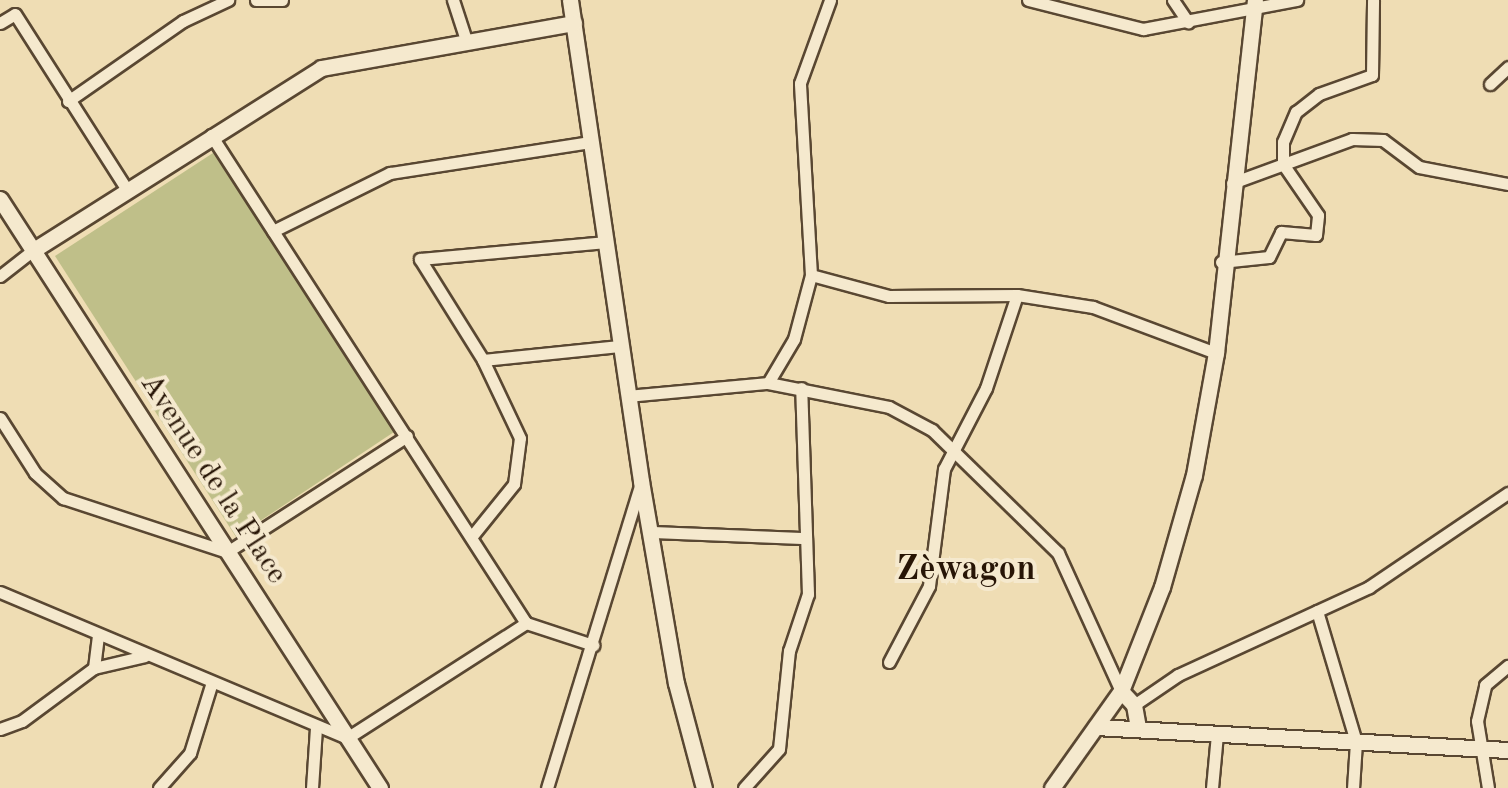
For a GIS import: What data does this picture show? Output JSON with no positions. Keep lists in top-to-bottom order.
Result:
{
  "streets": {
    "street": ["Avenue de la Place"]
  },
  "districts": ["Zèwagon"]
}
